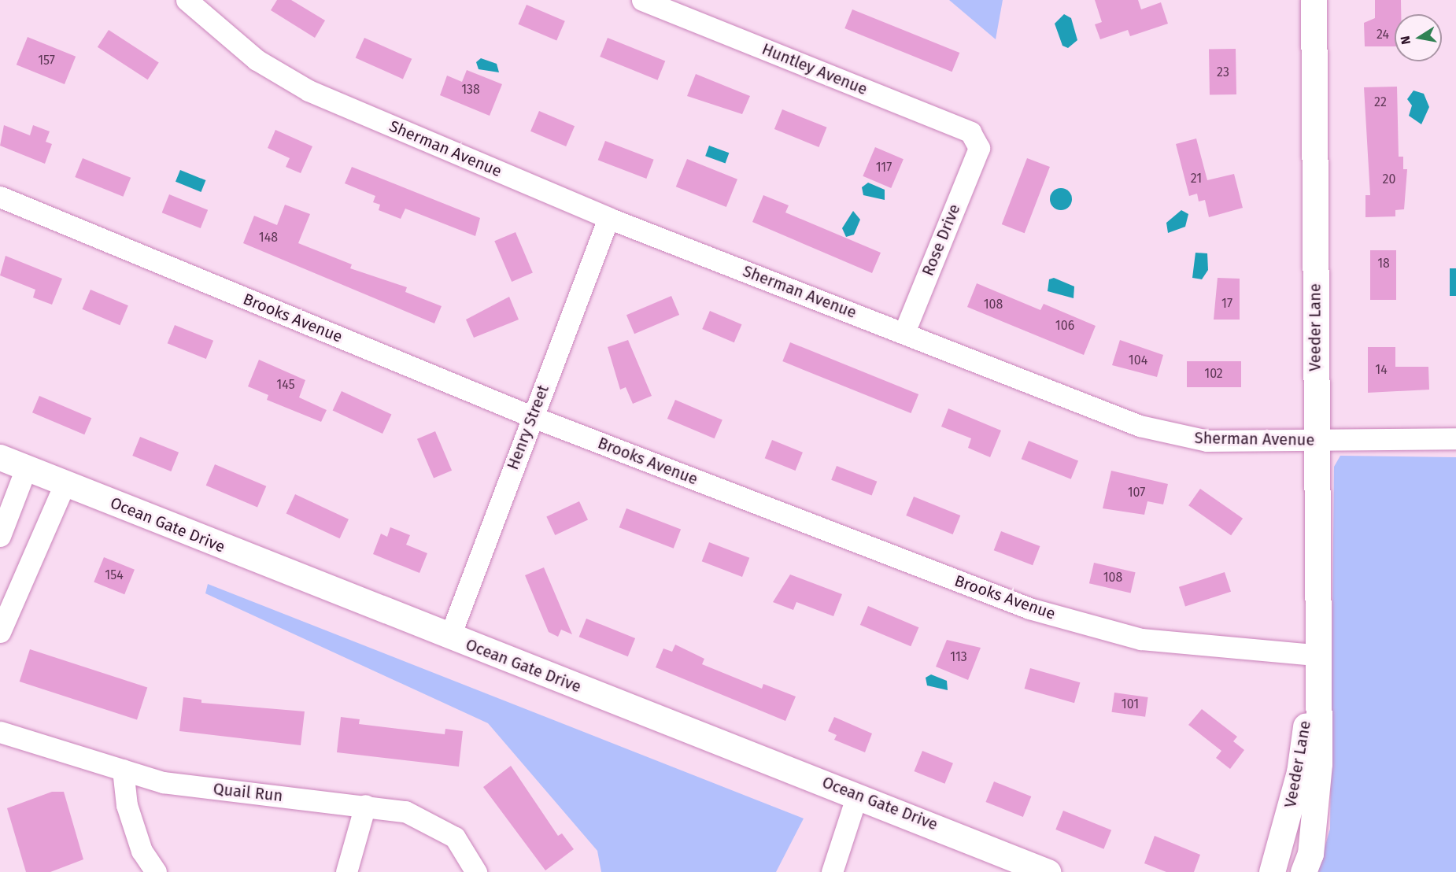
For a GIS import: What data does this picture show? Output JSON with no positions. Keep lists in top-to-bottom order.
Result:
{
  "streets": {
    "main road": ["Veeder Lane", "Ocean Gate Drive"],
    "street": [
      "Huntley Avenue",
      "Sherman Avenue",
      "Rose Drive",
      "Brooks Avenue",
      "Henry Street",
      "Quail Run"
    ]
  },
  "crossings": [
    ["Huntley Avenue", "Rose Drive"],
    ["Sherman Avenue", "Rose Drive"],
    ["Sherman Avenue", "Veeder Lane"],
    ["Sherman Avenue", "Henry Street"],
    ["Brooks Avenue", "Veeder Lane"],
    ["Brooks Avenue", "Henry Street"],
    ["Henry Street", "Ocean Gate Drive"]
  ],
  "house_numbers": [
    "24",
    "157",
    "23",
    "138",
    "22",
    "117",
    "21",
    "20",
    "148",
    "18",
    "17",
    "108",
    "106",
    "104",
    "14",
    "102",
    "145",
    "107",
    "154",
    "108",
    "113",
    "101"
  ],
  "north": "left"
}
